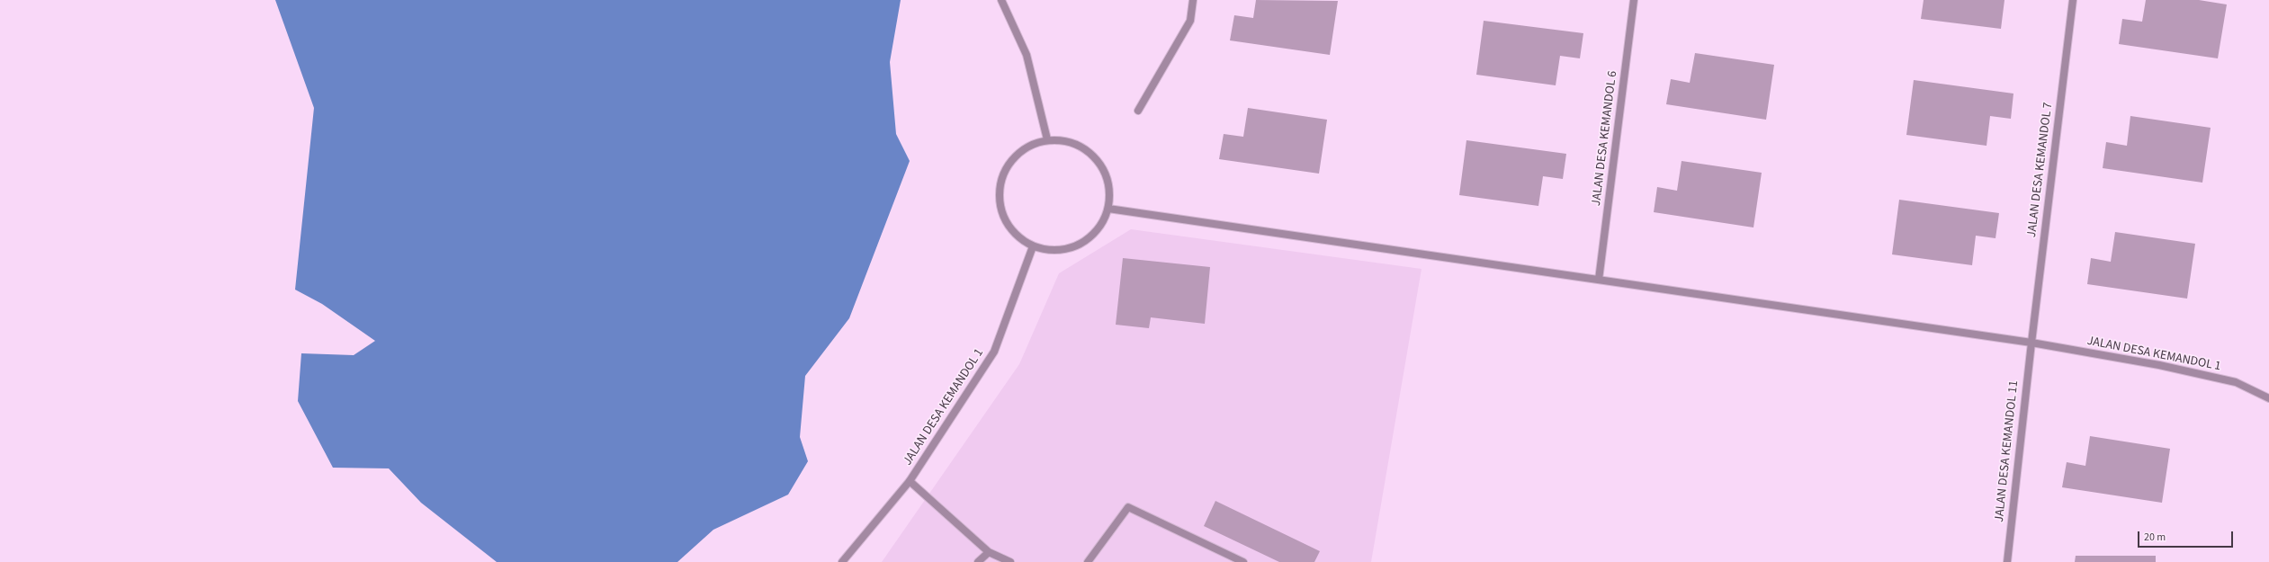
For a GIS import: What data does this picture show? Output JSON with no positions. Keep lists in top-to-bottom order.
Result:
{
  "streets": {
    "street": [
      "JALAN DESA KEMANDOL 6",
      "JALAN DESA KEMANDOL 7",
      "JALAN DESA KEMANDOL 1",
      "JALAN DESA KEMANDOL 11"
    ]
  },
  "crossings": [
    ["JALAN DESA KEMANDOL 6", "JALAN DESA KEMANDOL 1"],
    ["JALAN DESA KEMANDOL 7", "JALAN DESA KEMANDOL 1"],
    ["JALAN DESA KEMANDOL 7", "JALAN DESA KEMANDOL 11"],
    ["JALAN DESA KEMANDOL 1", "JALAN DESA KEMANDOL 11"]
  ],
  "scale_bar": "20 m"
}
